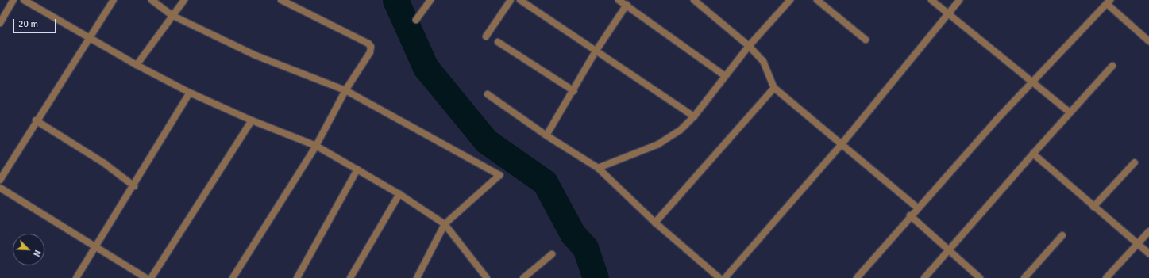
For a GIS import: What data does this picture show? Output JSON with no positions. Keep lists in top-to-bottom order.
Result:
{
  "scale_bar": "20 m",
  "north": "bottom right"
}
